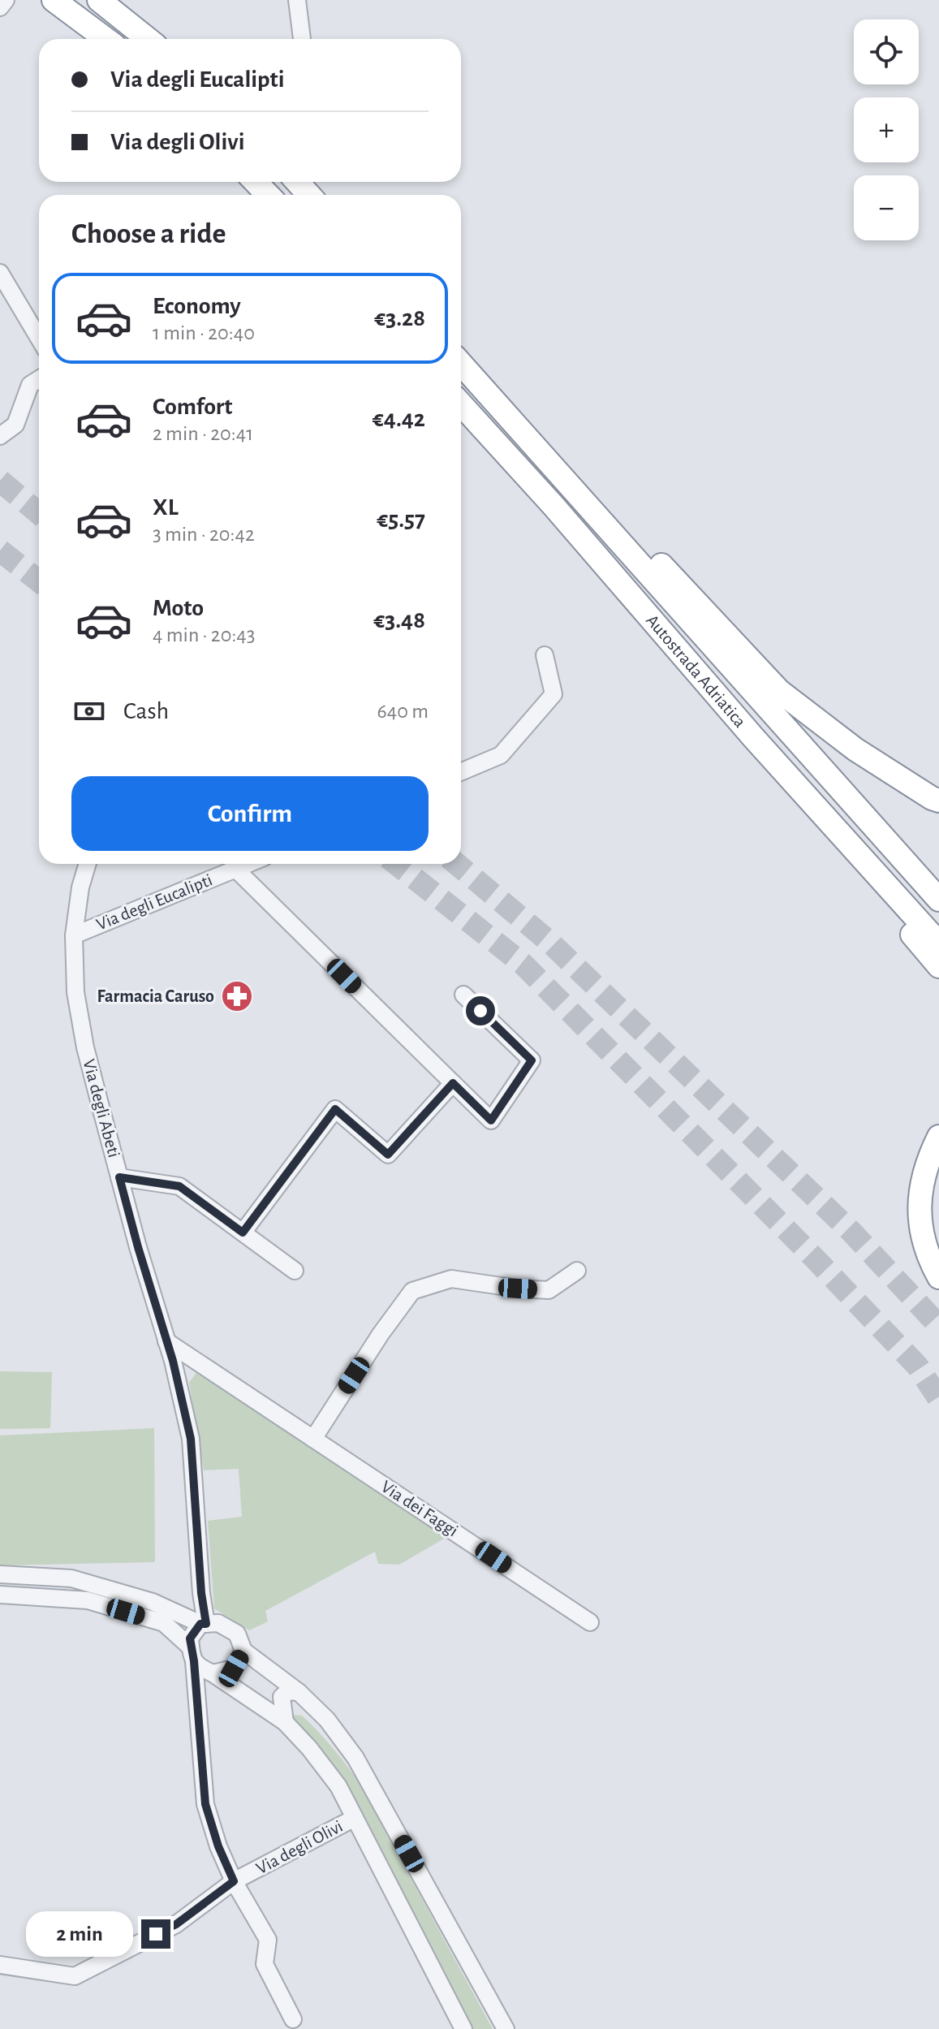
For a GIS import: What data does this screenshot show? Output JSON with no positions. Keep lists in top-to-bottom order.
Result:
{
  "streets": {
    "highway": ["Autostrada Adriatica"],
    "street": [
      "Via degli Eucalipti",
      "Via degli Abeti",
      "Via dei Faggi",
      "Via degli Olivi"
    ]
  },
  "crossings": [
    ["Via degli Eucalipti", "Via degli Abeti"],
    ["Via degli Abeti", "Via dei Faggi"]
  ],
  "places": {
    "pharmacy": ["Farmacia Caruso"]
  },
  "page": {
    "map_buttons": ["+", "−"],
    "banner": ["Via degli Eucalipti", "Via degli Olivi"],
    "heading": "Choose a ride",
    "list": [
      {
        "name": "Economy",
        "note": "1 min · 20:40",
        "value": "€3.28"
      },
      {
        "name": "Comfort",
        "note": "2 min · 20:41",
        "value": "€4.42"
      },
      {
        "name": "XL",
        "note": "3 min · 20:42",
        "value": "€5.57"
      },
      {
        "name": "Moto",
        "note": "4 min · 20:43",
        "value": "€3.48"
      }
    ],
    "pay": ["Cash", "640 m"],
    "buttons": "Confirm",
    "bubble": "2 min"
  }
}
